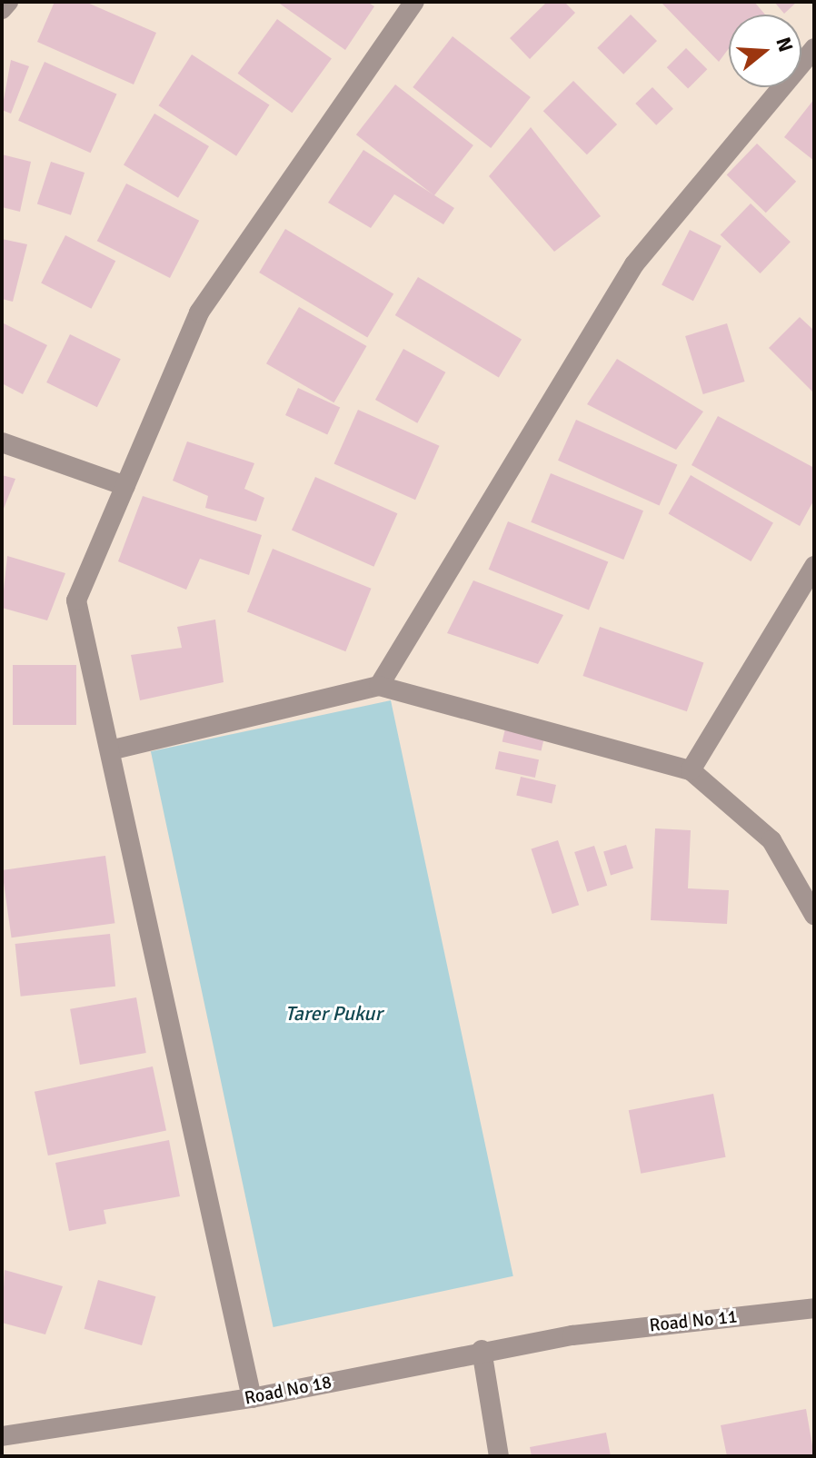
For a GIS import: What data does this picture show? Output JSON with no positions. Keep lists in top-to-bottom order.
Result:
{
  "streets": {
    "street": ["Road No 11", "Road No 18"]
  },
  "crossings": [
    ["Road No 11", "Road No 18"]
  ],
  "water": ["Tarer Pukur"],
  "north": "right"
}
